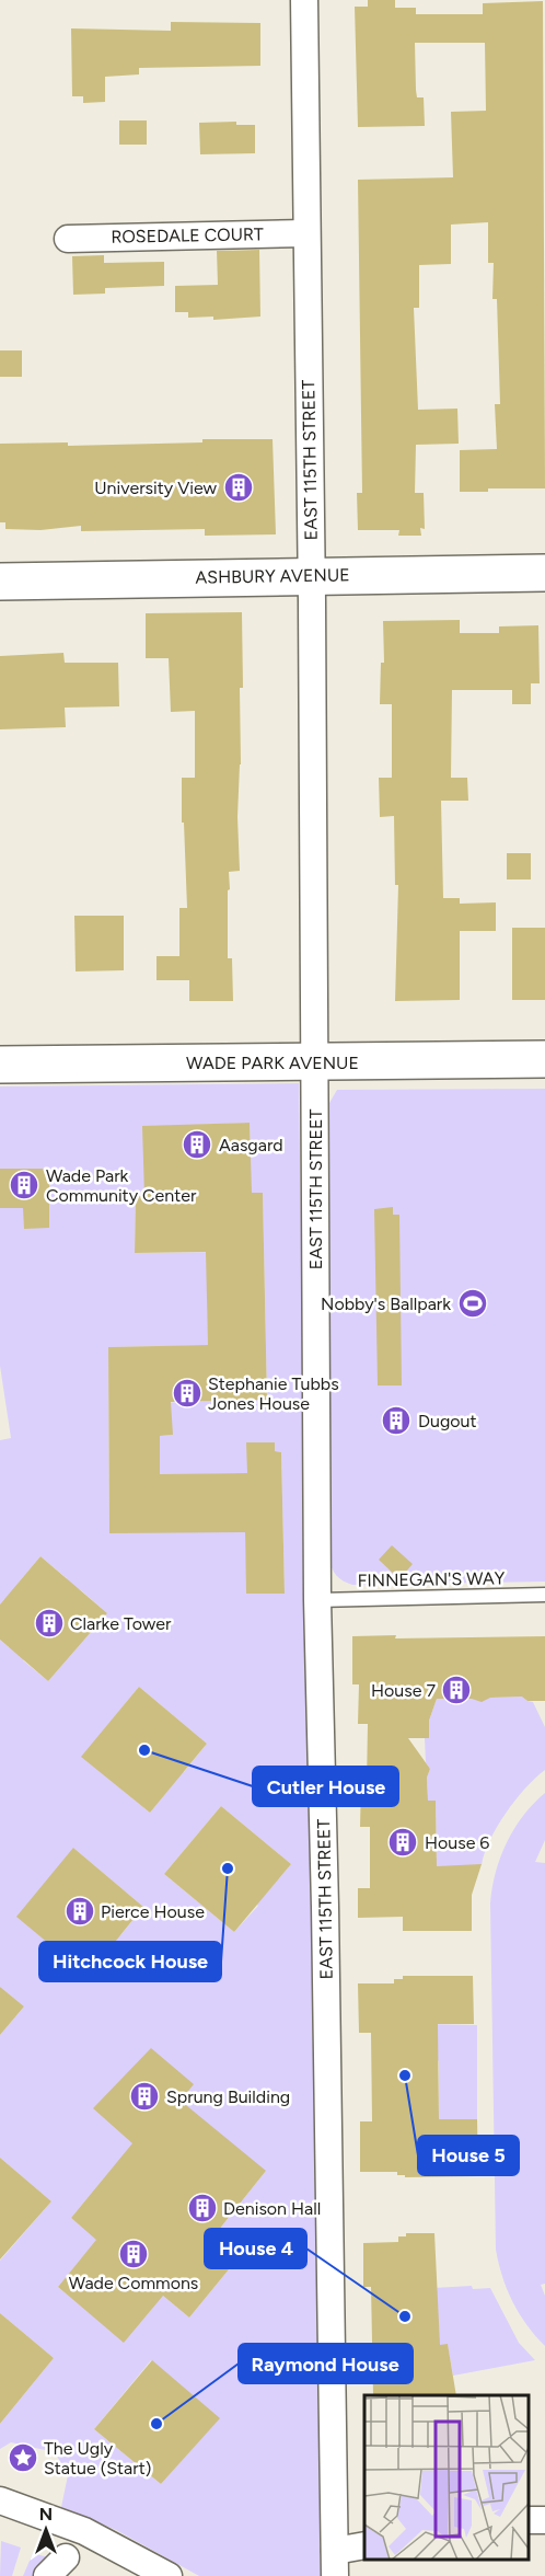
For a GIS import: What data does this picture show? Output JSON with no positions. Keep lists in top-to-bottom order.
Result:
{
  "streets": {
    "street": [
      "ROSEDALE COURT",
      "EAST 115TH STREET",
      "ASHBURY AVENUE",
      "WADE PARK AVENUE"
    ],
    "lane": ["FINNEGAN'S WAY"]
  },
  "crossings": [
    ["ROSEDALE COURT", "EAST 115TH STREET"],
    ["EAST 115TH STREET", "ASHBURY AVENUE"],
    ["EAST 115TH STREET", "WADE PARK AVENUE"],
    ["EAST 115TH STREET", "FINNEGAN'S WAY"]
  ],
  "places": {
    "building": [
      "University View",
      "Aasgard",
      "Wade Park Community Center",
      "Stephanie Tubbs Jones House",
      "Dugout",
      "Clarke Tower",
      "House 7",
      "House 6",
      "Pierce House",
      "Sprung Building",
      "Denison Hall",
      "Wade Commons"
    ],
    "sports": ["Nobby's Ballpark"],
    "other": [
      "Cutler House",
      "Hitchcock House",
      "House 5",
      "House 4",
      "Raymond House"
    ],
    "place": ["The Ugly Statue (Start)"]
  },
  "north": "top"
}
